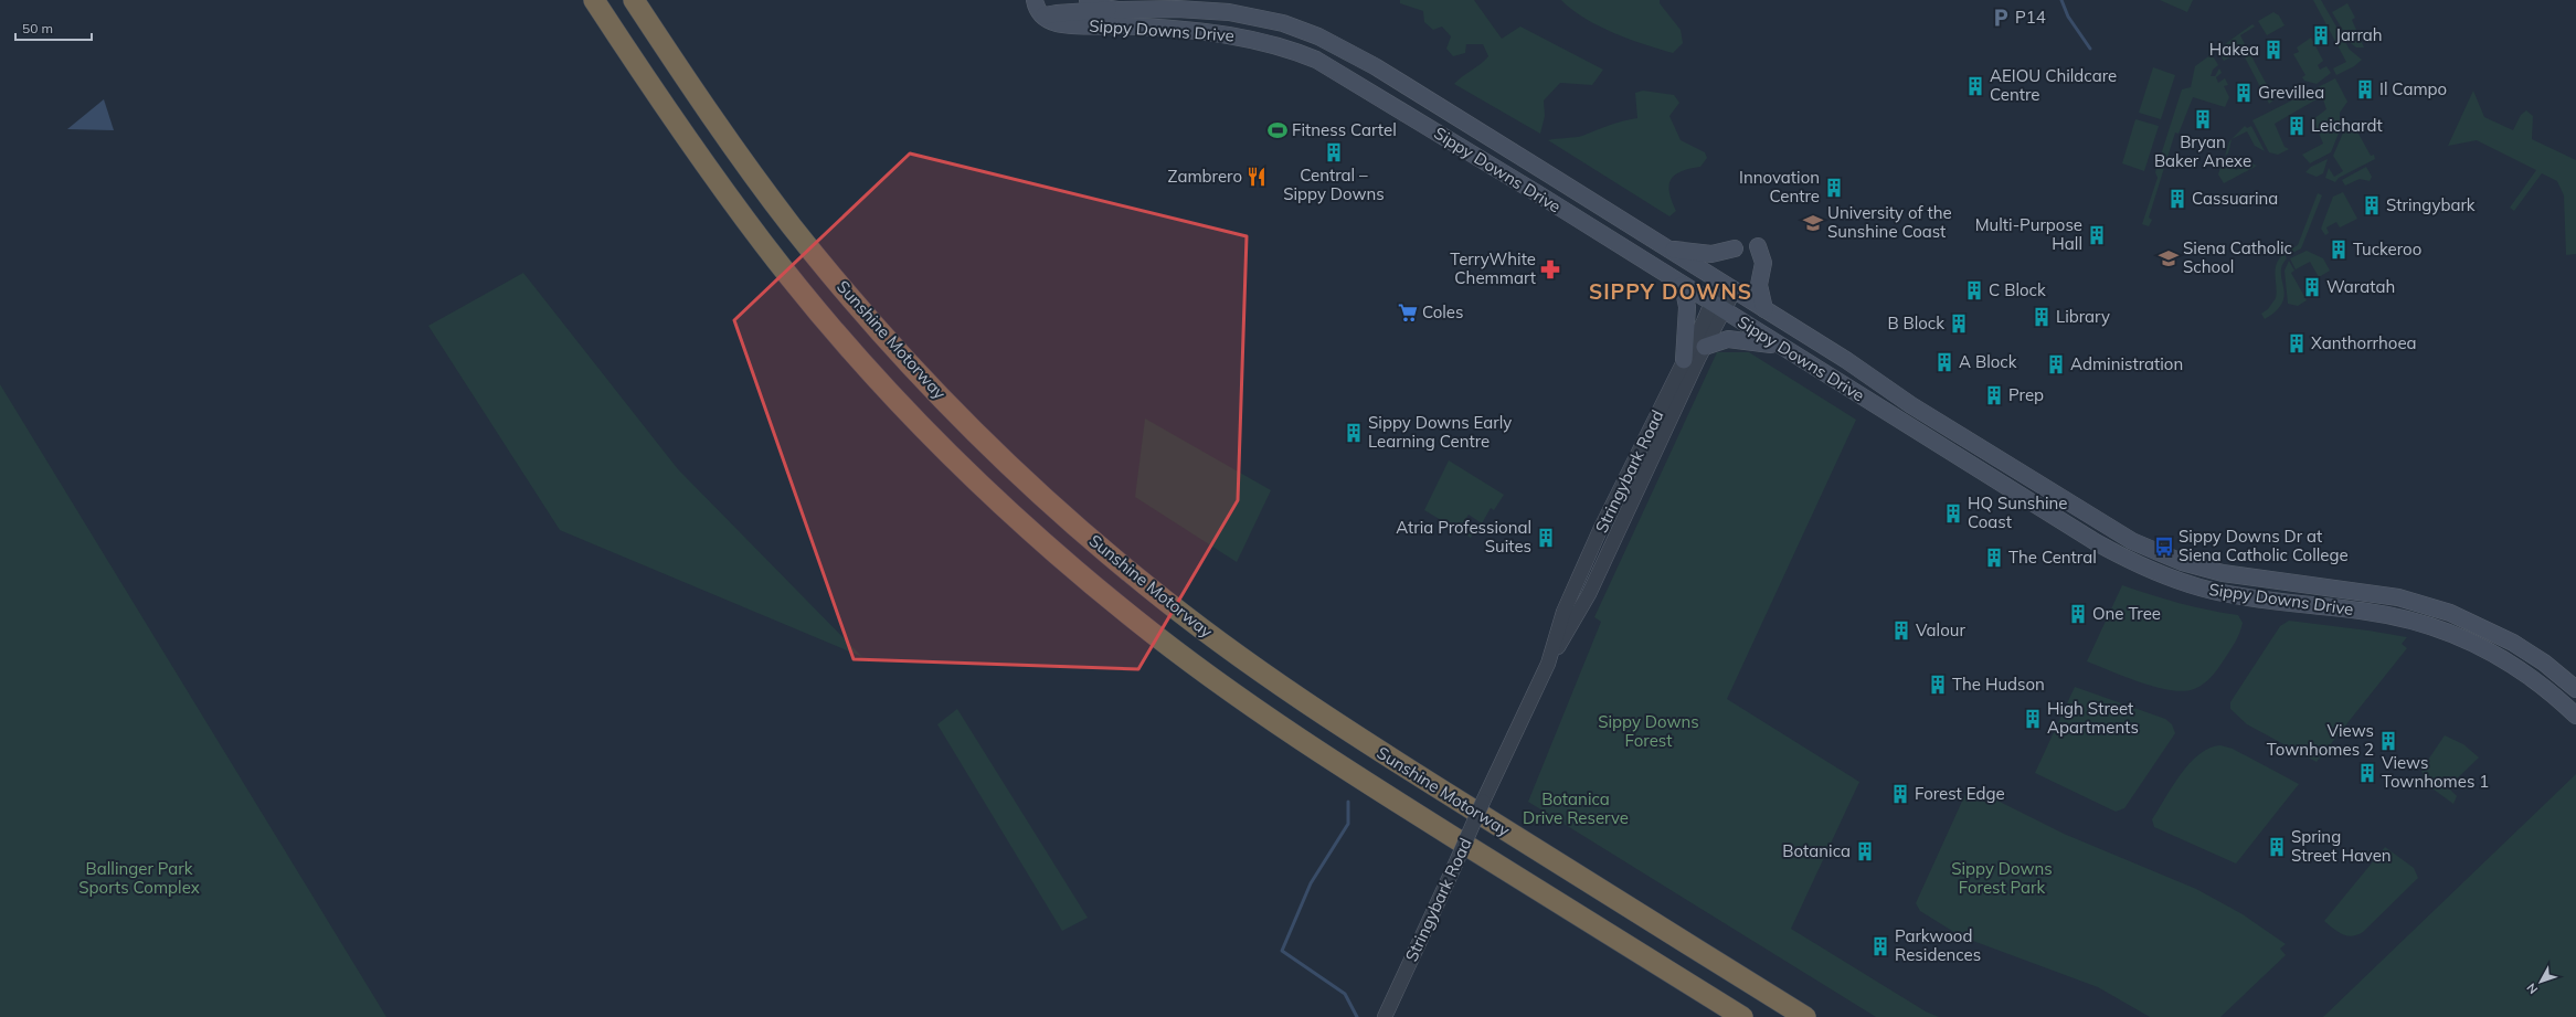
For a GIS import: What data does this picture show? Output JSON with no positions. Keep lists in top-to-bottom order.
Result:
{
  "streets": {
    "highway": ["Sunshine Motorway"],
    "main road": ["Sippy Downs Drive"],
    "street": ["Stringybark Road"]
  },
  "crossings": [
    ["Sippy Downs Drive", "Stringybark Road"]
  ],
  "districts": ["SIPPY DOWNS"],
  "parks": [
    "Sippy Downs Forest",
    "Botanica Drive Reserve",
    "Ballinger Park Sports Complex",
    "Sippy Downs Forest Park"
  ],
  "places": {
    "parking": ["P14"],
    "building": [
      "Jarrah",
      "Hakea",
      "AEIOU Childcare Centre",
      "Il Campo",
      "Grevillea",
      "Bryan Baker Anexe",
      "Leichardt",
      "Central – Sippy Downs",
      "Innovation Centre",
      "Cassuarina",
      "Stringybark",
      "Multi-Purpose Hall",
      "Tuckeroo",
      "Waratah",
      "C Block",
      "Library",
      "B Block",
      "Xanthorrhoea",
      "A Block",
      "Administration",
      "Prep",
      "Sippy Downs Early Learning Centre",
      "HQ Sunshine Coast",
      "Atria Professional Suites",
      "The Central",
      "One Tree",
      "Valour",
      "The Hudson",
      "High Street Apartments",
      "Views Townhomes 2",
      "Views Townhomes 1",
      "Forest Edge",
      "Spring Street Haven",
      "Botanica",
      "Parkwood Residences"
    ],
    "sports": ["Fitness Cartel"],
    "restaurant": ["Zambrero"],
    "school or university": ["University of the Sunshine Coast", "Siena Catholic School"],
    "pharmacy": ["TerryWhite Chemmart"],
    "supermarket": ["Coles"],
    "bus stop": ["Sippy Downs Dr at Siena Catholic College"]
  },
  "scale_bar": "50 m",
  "north": "bottom left"
}
